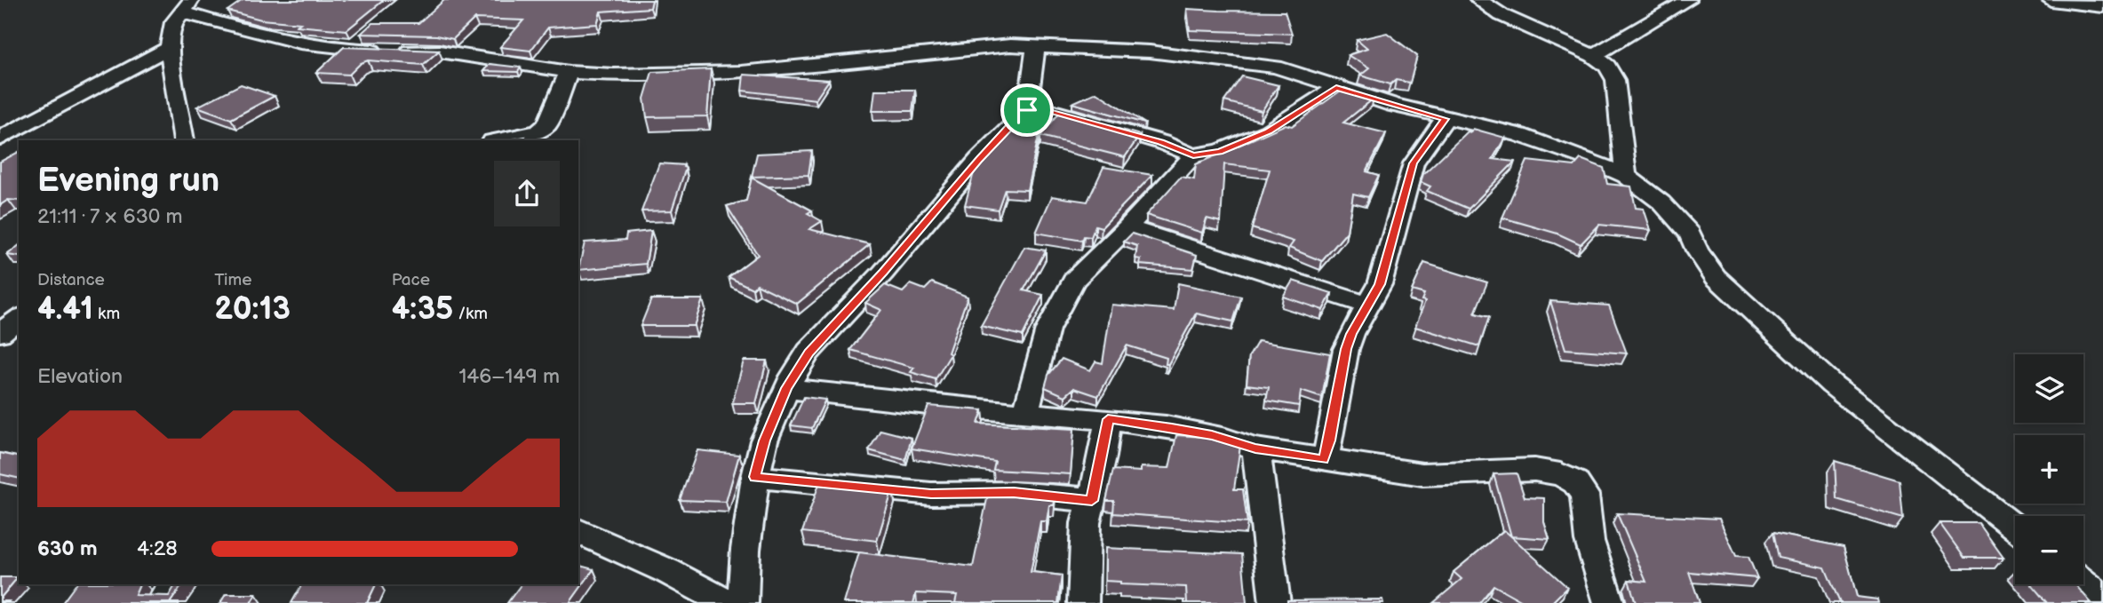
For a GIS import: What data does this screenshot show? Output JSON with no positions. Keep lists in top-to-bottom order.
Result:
{
  "page": {
    "heading": ["Evening run", "21:11 · 7 × 630 m"],
    "stats": [
      ["Distance", "4.41 km"],
      ["Time", "20:13"],
      ["Pace", "4:35 /km"]
    ],
    "chart": ["Elevation", "146–149 m"],
    "map_buttons": ["+", "−"],
    "list": [
      {
        "name": "630 m",
        "note": "4:28"
      }
    ]
  }
}
